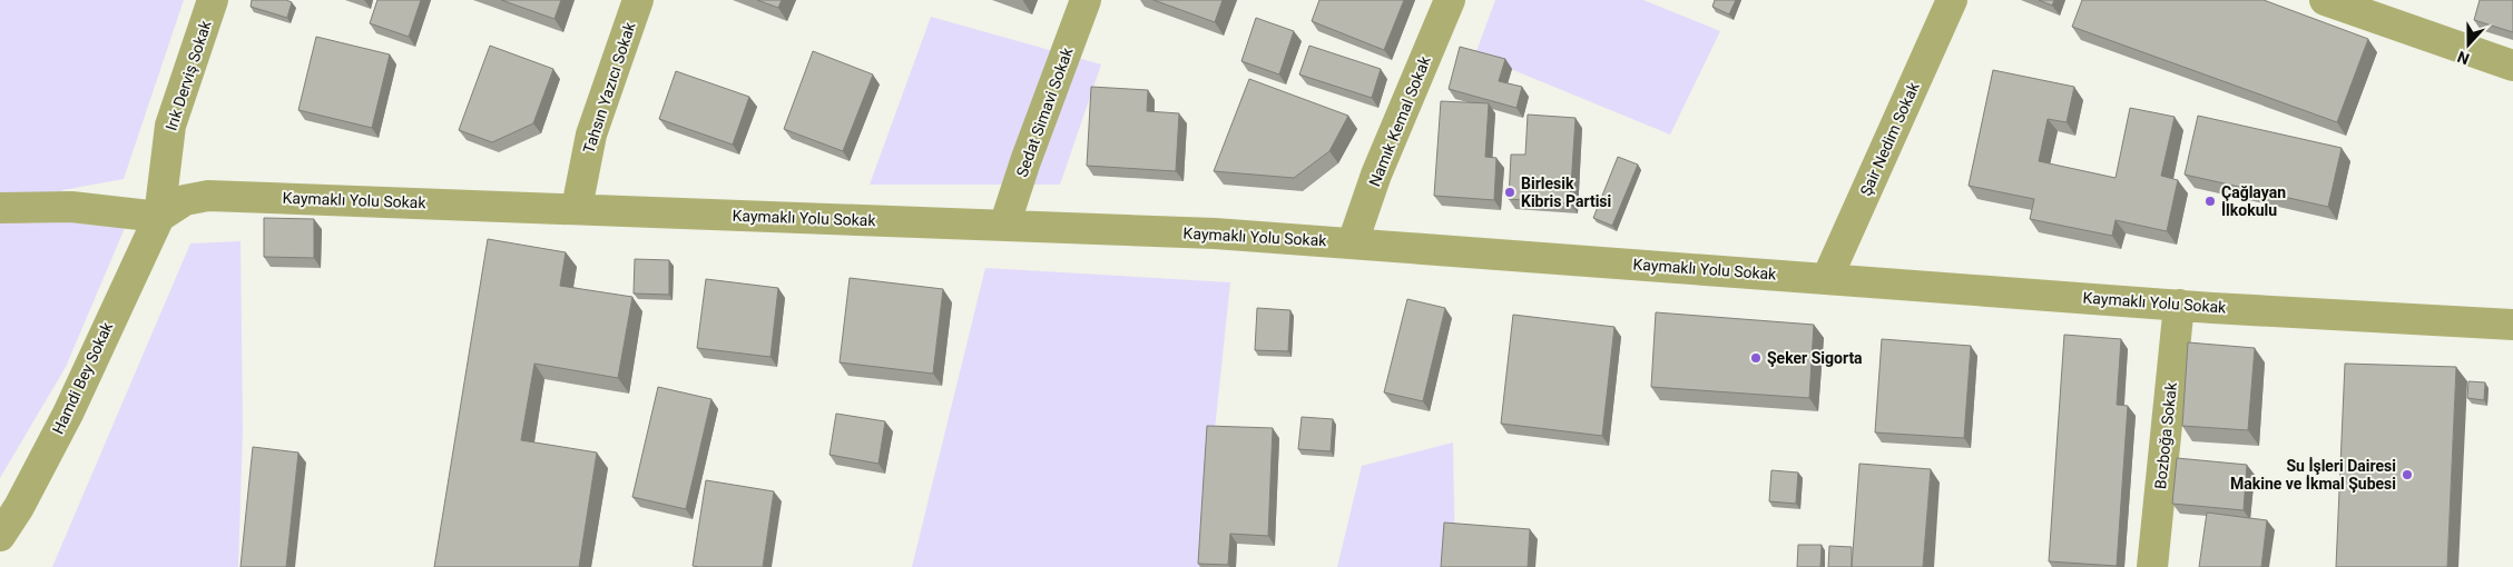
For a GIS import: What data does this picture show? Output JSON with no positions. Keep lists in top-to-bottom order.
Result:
{
  "streets": {
    "street": [
      "Irık Derviş Sokak",
      "Tahsın Yazıcı Sokak",
      "Sedat Simavi Sokak",
      "Namık Kemal Sokak",
      "Şair Nedim Sokak",
      "Kaymaklı Yolu Sokak",
      "Hamdi Bey Sokak",
      "Bozboğa Sokak"
    ]
  },
  "crossings": [
    ["Irık Derviş Sokak", "Kaymaklı Yolu Sokak"],
    ["Irık Derviş Sokak", "Hamdi Bey Sokak"],
    ["Tahsın Yazıcı Sokak", "Kaymaklı Yolu Sokak"],
    ["Sedat Simavi Sokak", "Kaymaklı Yolu Sokak"],
    ["Namık Kemal Sokak", "Kaymaklı Yolu Sokak"],
    ["Şair Nedim Sokak", "Kaymaklı Yolu Sokak"],
    ["Kaymaklı Yolu Sokak", "Hamdi Bey Sokak"],
    ["Kaymaklı Yolu Sokak", "Bozboğa Sokak"]
  ],
  "places": [
    "Birlesik Kibris Partisi",
    "Çağlayan İlkokulu",
    "Şeker Sigorta",
    "Su İşleri Dairesi Makine ve İkmal Şubesi"
  ],
  "north": "bottom"
}
